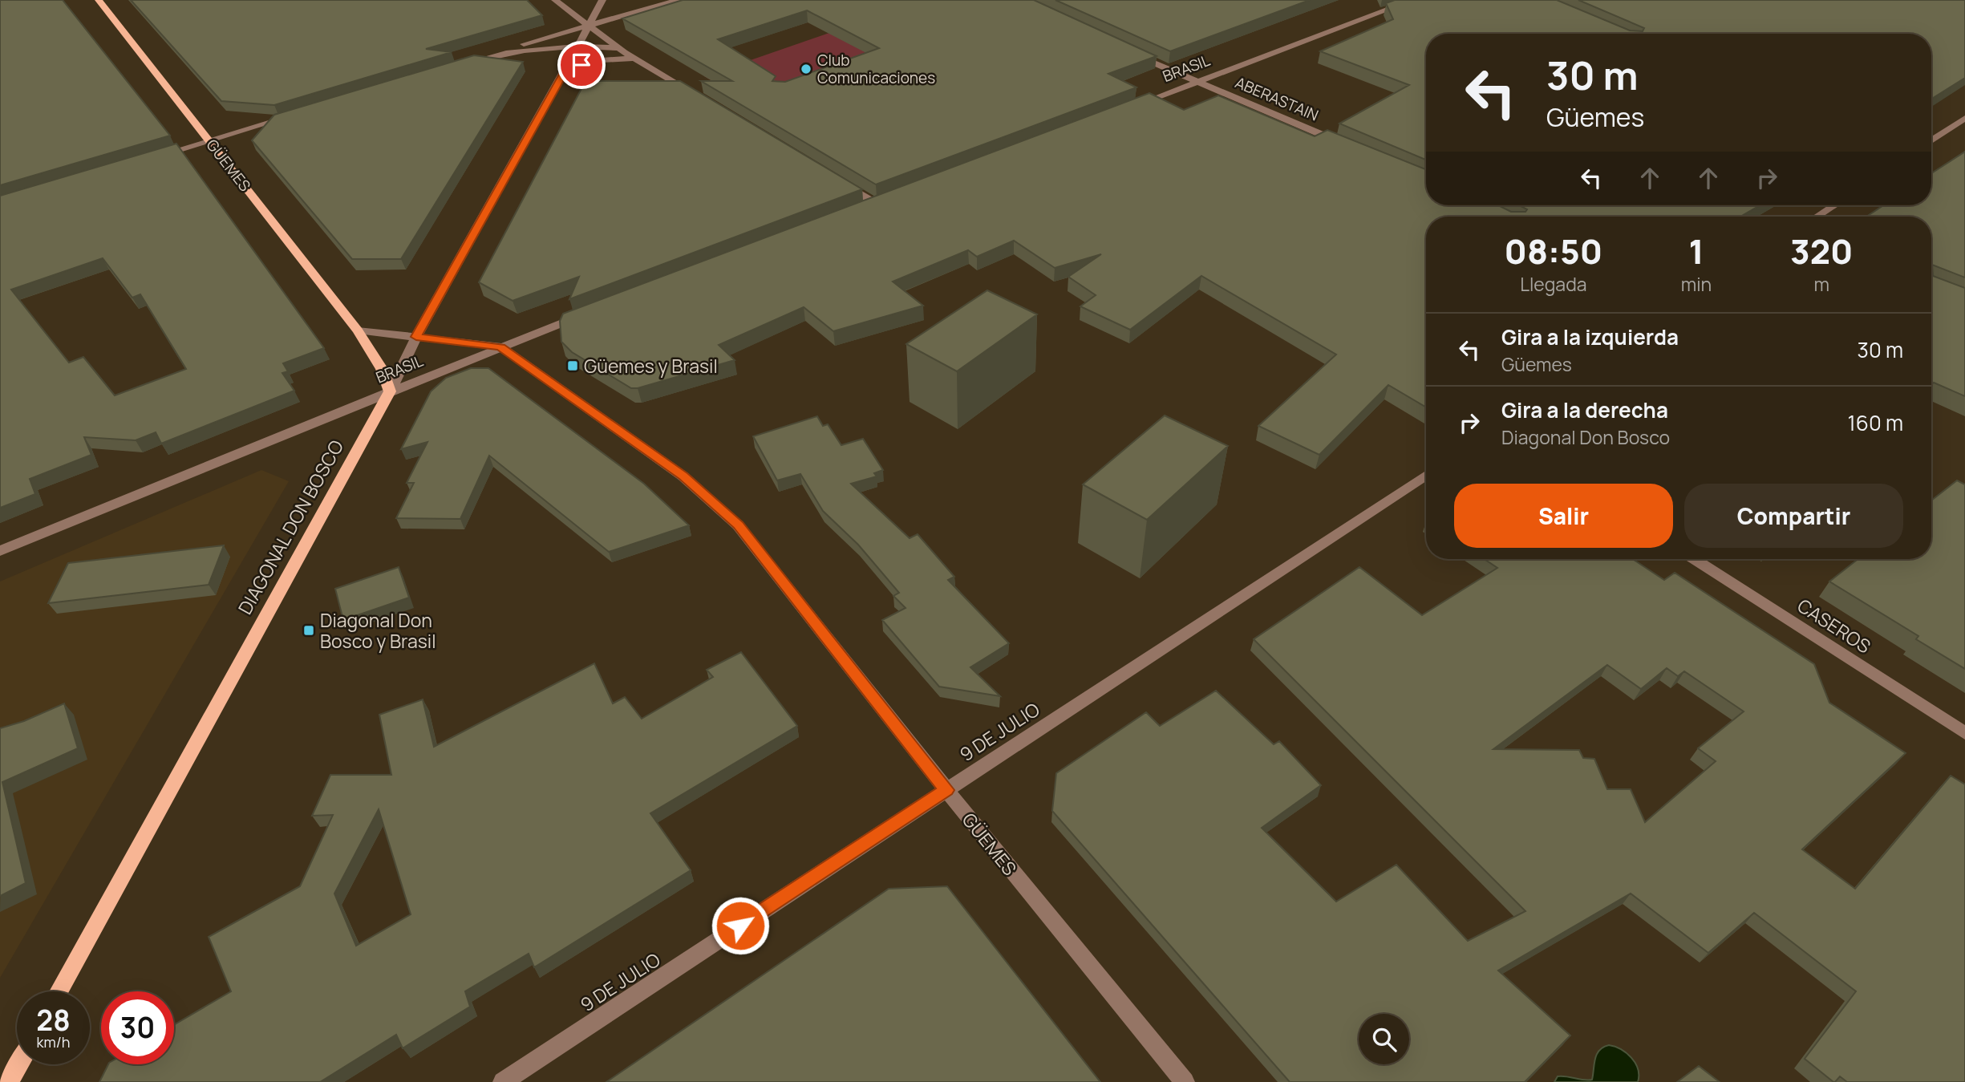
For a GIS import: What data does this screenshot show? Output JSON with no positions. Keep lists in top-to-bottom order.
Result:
{
  "streets": {
    "main road": ["GÜEMES", "DIAGONAL DON BOSCO"],
    "street": [
      "BRASIL",
      "ABERASTAIN",
      "CASEROS",
      "9 DE JULIO"
    ]
  },
  "crossings": [
    ["BRASIL", "ABERASTAIN"],
    ["BRASIL", "GÜEMES"],
    ["BRASIL", "DIAGONAL DON BOSCO"],
    ["GÜEMES", "DIAGONAL DON BOSCO"],
    ["GÜEMES", "9 DE JULIO"]
  ],
  "places": {
    "other": ["Club Comunicaciones"],
    "transit": ["Güemes y Brasil", "Diagonal Don Bosco y Brasil"]
  },
  "page": {
    "turn": ["30 m", "Güemes"],
    "eta": [
      "08:50",
      "Llegada",
      "1",
      "min",
      "320",
      "m"
    ],
    "list": [
      {
        "name": "Gira a la izquierda",
        "note": "Güemes",
        "value": "30 m"
      },
      {
        "name": "Gira a la derecha",
        "note": "Diagonal Don Bosco",
        "value": "160 m"
      }
    ],
    "buttons": ["Salir", "Compartir"],
    "speed": "28 km/h",
    "limit": "30"
  }
}
